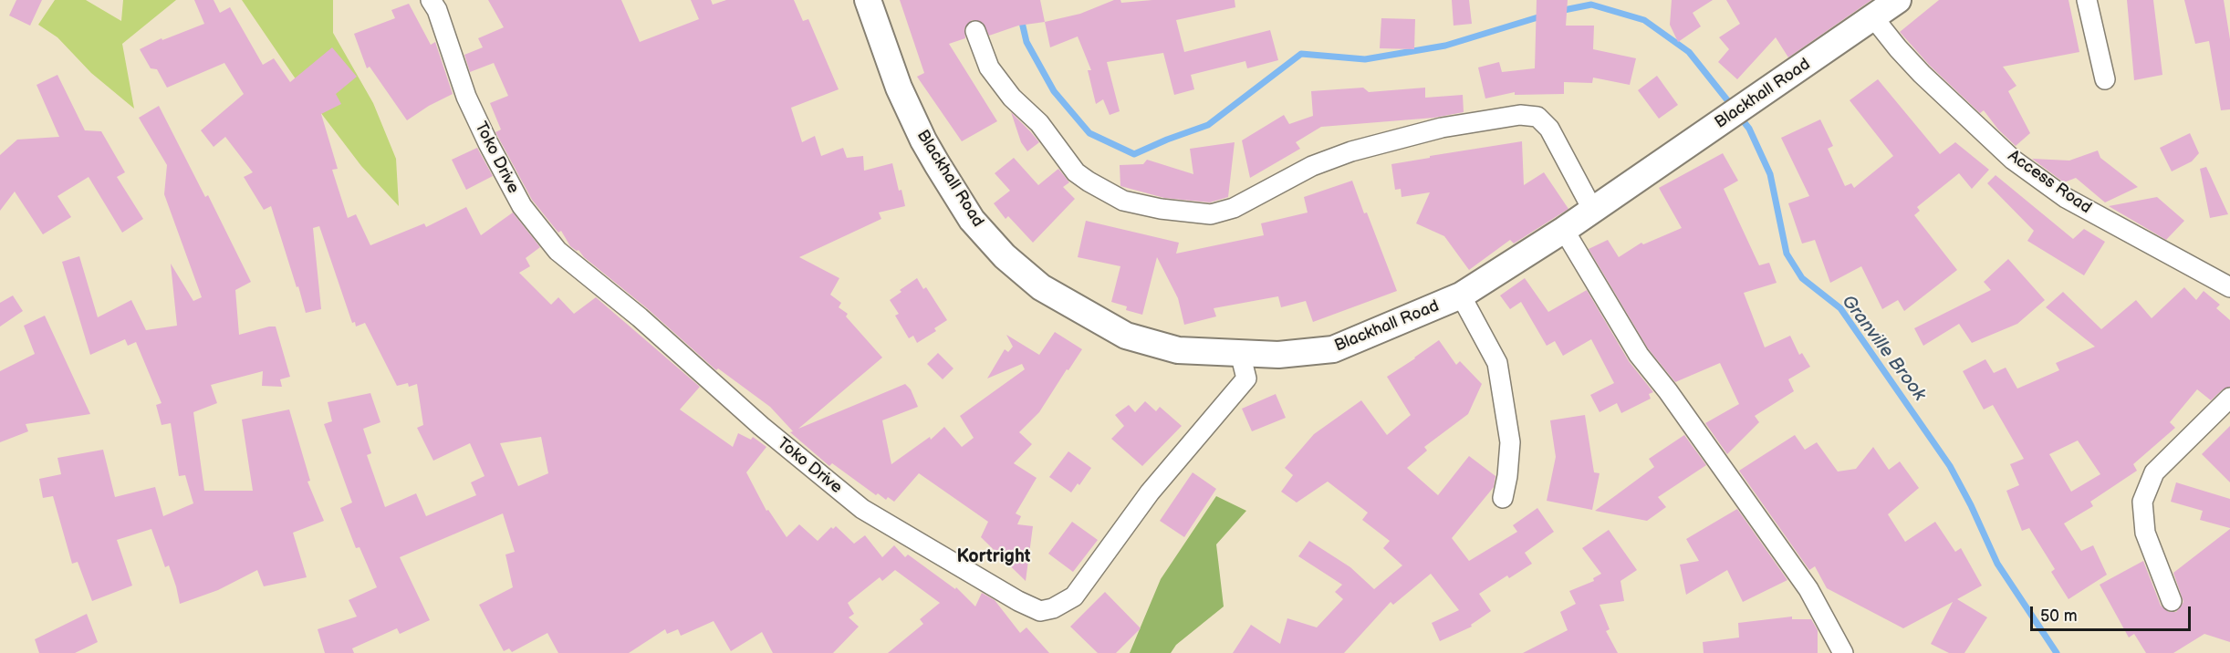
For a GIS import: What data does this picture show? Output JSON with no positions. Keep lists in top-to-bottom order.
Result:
{
  "streets": {
    "main road": ["Blackhall Road"],
    "street": ["Toko Drive", "Access Road"]
  },
  "crossings": [
    ["Blackhall Road", "Toko Drive"],
    ["Blackhall Road", "Access Road"]
  ],
  "districts": ["Kortright"],
  "water": ["Granville Brook"],
  "scale_bar": "50 m"
}
